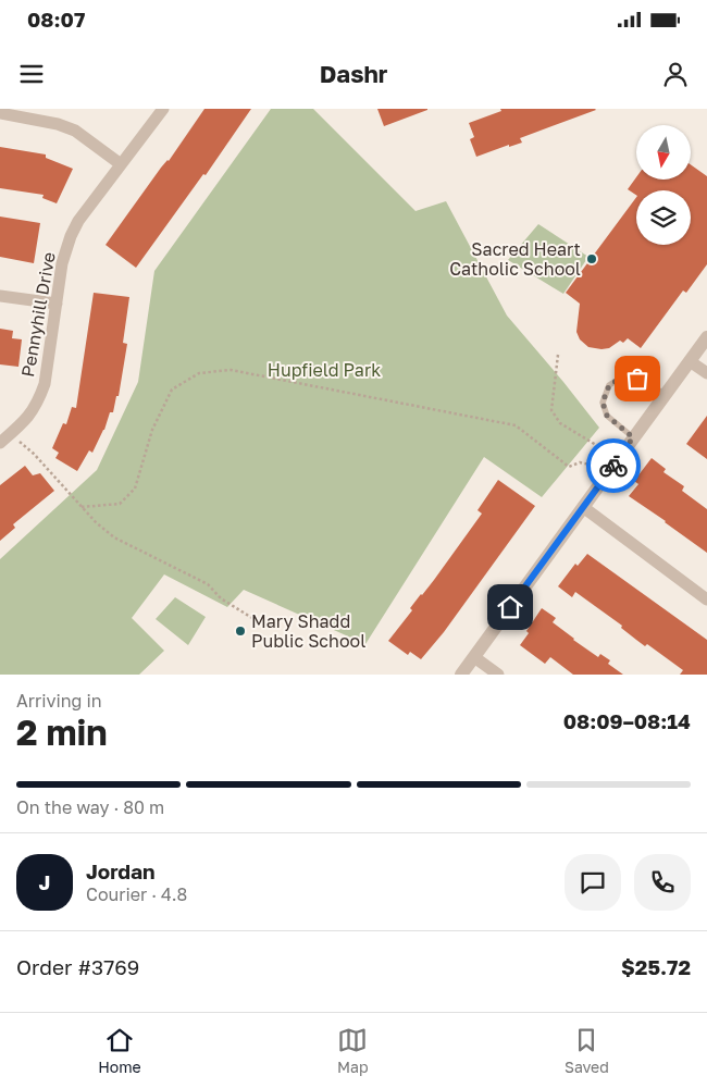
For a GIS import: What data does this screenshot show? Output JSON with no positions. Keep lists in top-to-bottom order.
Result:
{
  "streets": {
    "street": ["Pennyhill Drive"]
  },
  "parks": ["Hupfield Park"],
  "places": ["Sacred Heart Catholic School", "Mary Shadd Public School"],
  "north": "bottom",
  "page": {
    "status": "08:07",
    "header": "Dashr",
    "heading": ["2 min", "Arriving in", "08:09–08:14"],
    "panel": [
      "Jordan",
      "Courier · 4.8",
      "Order #3769",
      "$25.72"
    ],
    "bar": "On the way · 80 m",
    "round": "J",
    "tabs": ["Home", "Map", "Saved"]
  }
}
